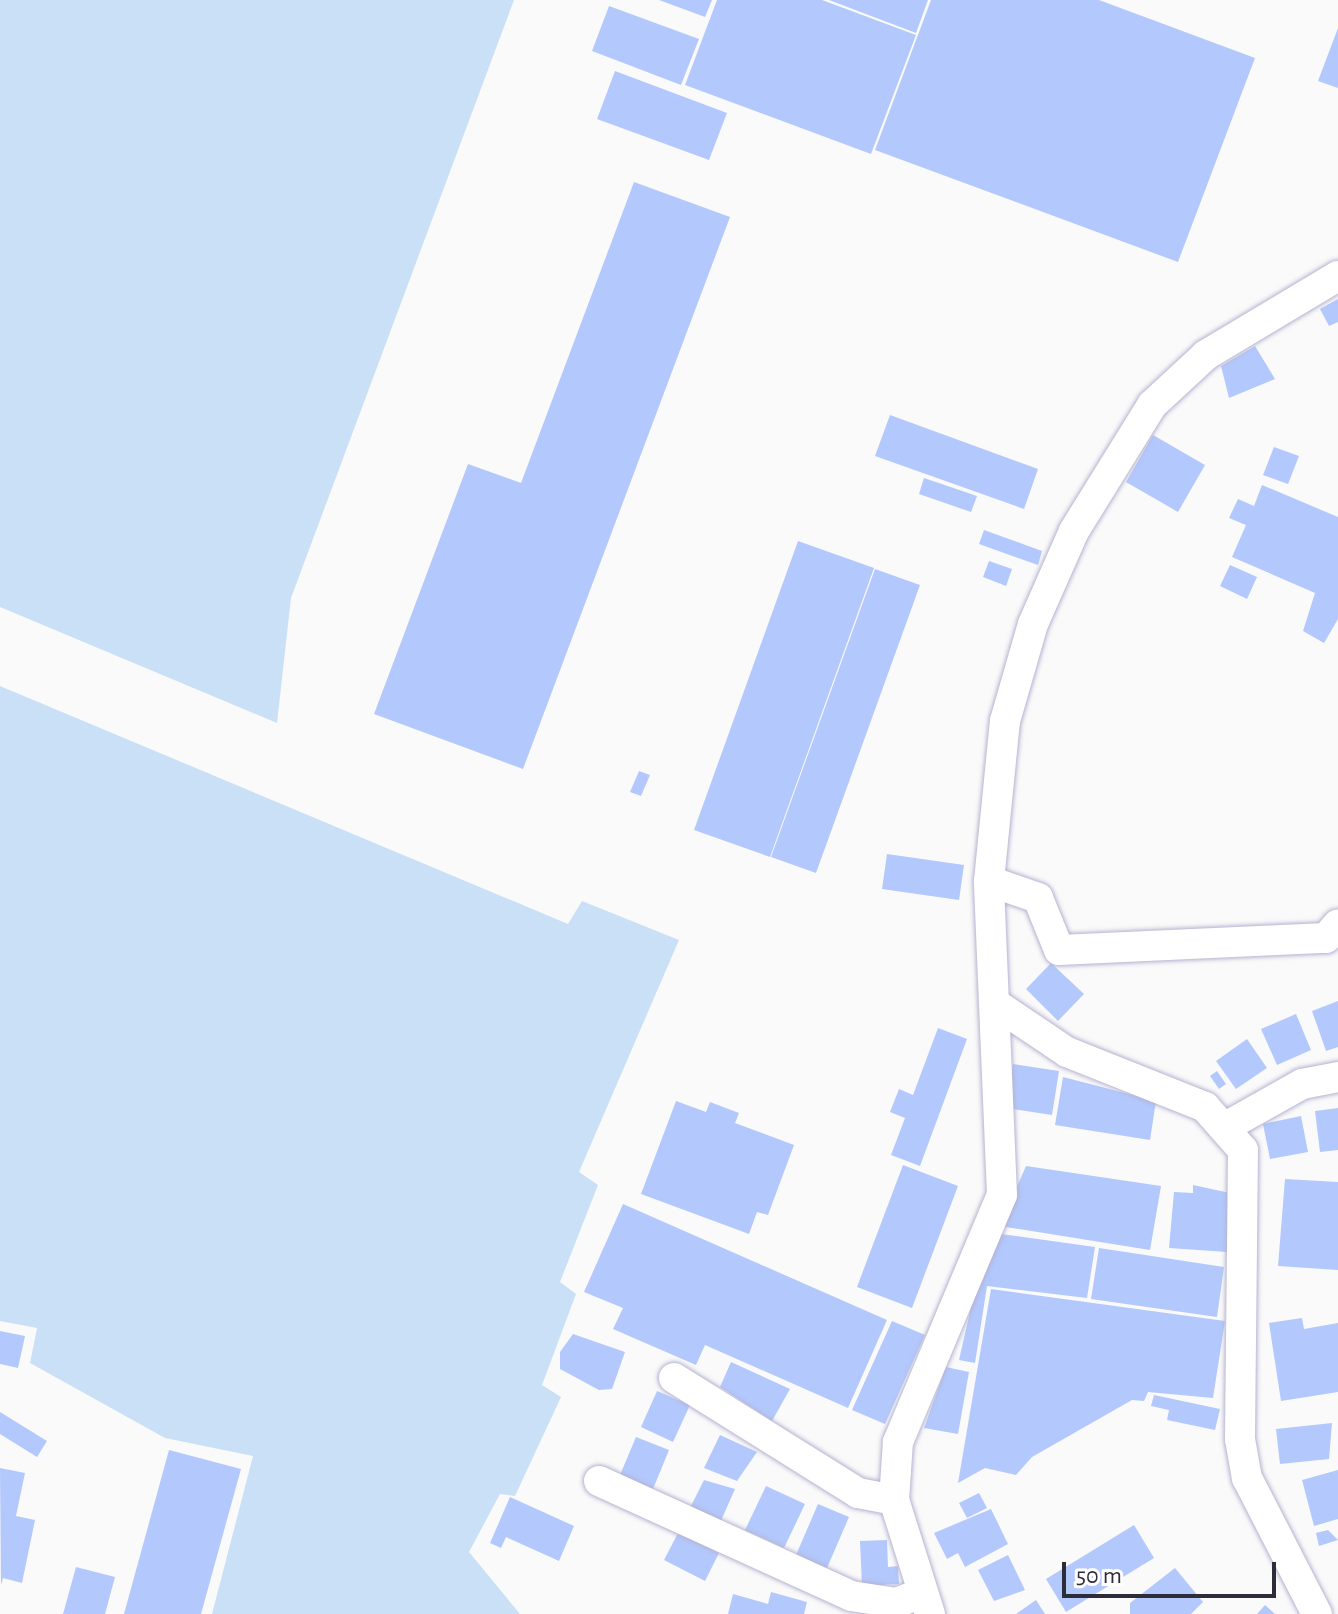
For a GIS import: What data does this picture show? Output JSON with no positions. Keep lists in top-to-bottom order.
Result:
{
  "scale_bar": "50 m"
}
